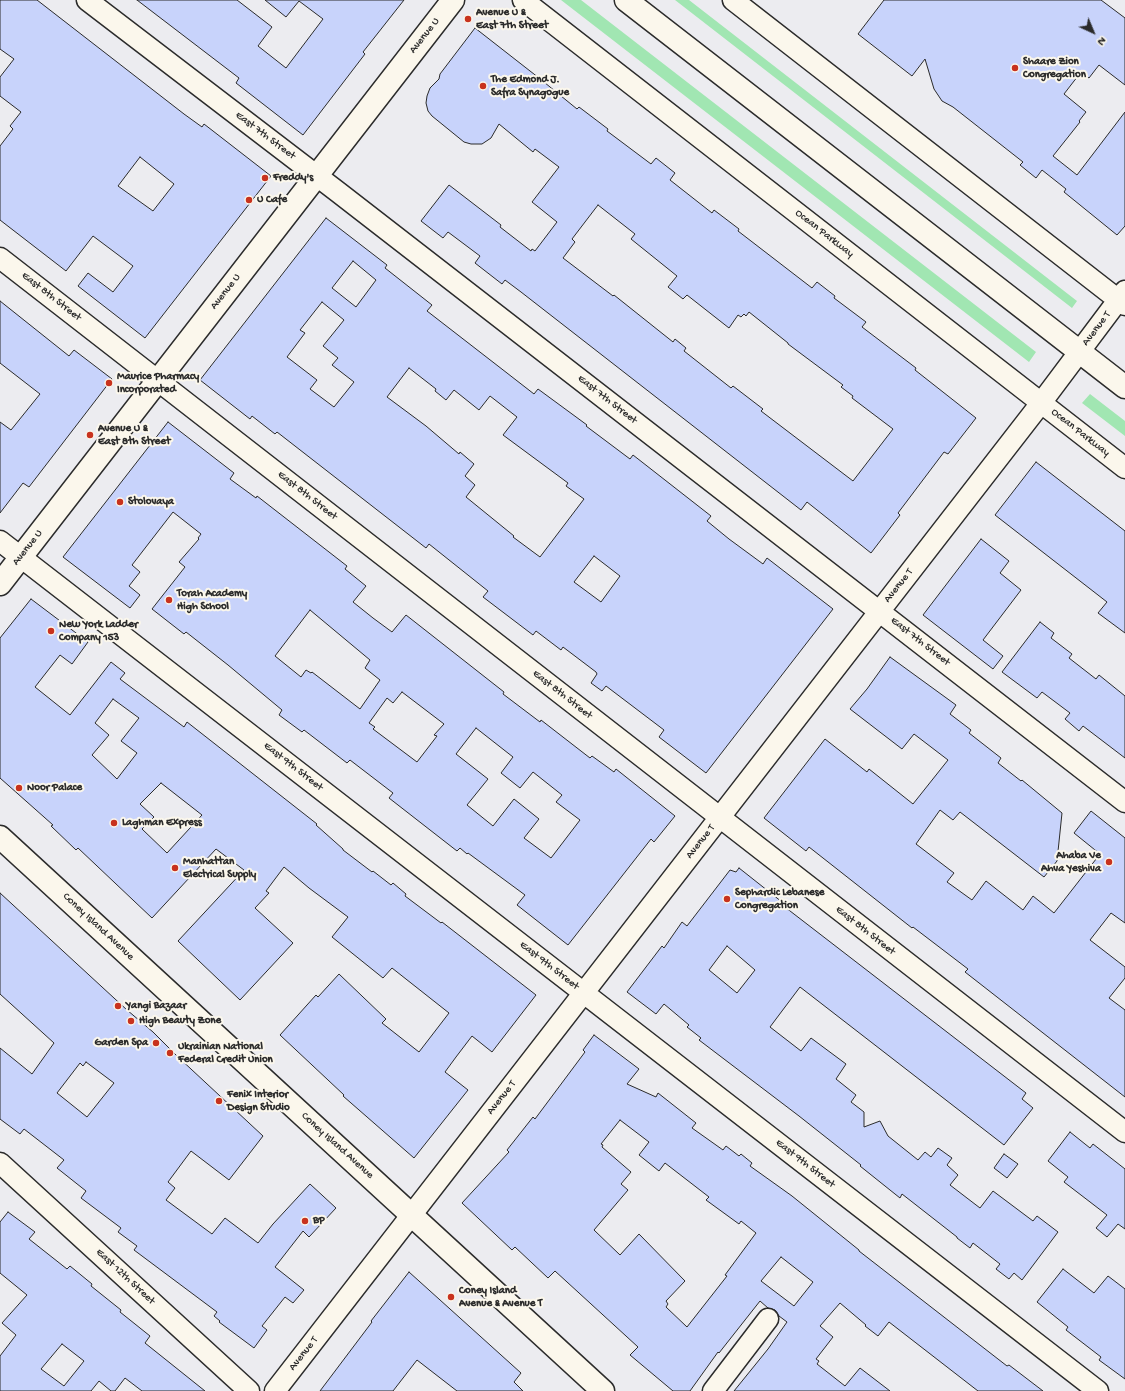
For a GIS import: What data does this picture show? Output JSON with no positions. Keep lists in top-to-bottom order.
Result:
{
  "streets": {
    "main road": ["Avenue U", "Coney Island Avenue"],
    "street": [
      "East 7th Street",
      "Ocean Parkway",
      "East 8th Street",
      "Avenue T",
      "East 9th Street",
      "East 12th Street"
    ]
  },
  "crossings": [
    ["Avenue U", "East 7th Street"],
    ["Avenue U", "East 8th Street"],
    ["Avenue U", "East 9th Street"],
    ["East 7th Street", "Avenue T"],
    ["Ocean Parkway", "Avenue T"],
    ["East 8th Street", "Avenue T"],
    ["Avenue T", "East 9th Street"],
    ["Avenue T", "Coney Island Avenue"]
  ],
  "places": [
    "Avenue U & East 7th Street",
    "Shaare Zion Congregation",
    "The Edmond J. Safra Synagogue",
    "Freddy's",
    "U Cafe",
    "Maurice Pharmacy Incorporated",
    "Avenue U & East 8th Street",
    "Stolovaya",
    "Torah Academy High School",
    "New York Ladder Company 153",
    "Noor Palace",
    "Laghman Express",
    "Ahaba Ve Ahva Yeshiva",
    "Manhattan Electrical Supply",
    "Sephardic Lebanese Congregation",
    "Yangi Bazaar",
    "High Beauty Zone",
    "Garden Spa",
    "Ukrainian National Federal Credit Union",
    "Fenix Interior Design Studio",
    "BP",
    "Coney Island Avenue & Avenue T"
  ],
  "north": "bottom right"
}
